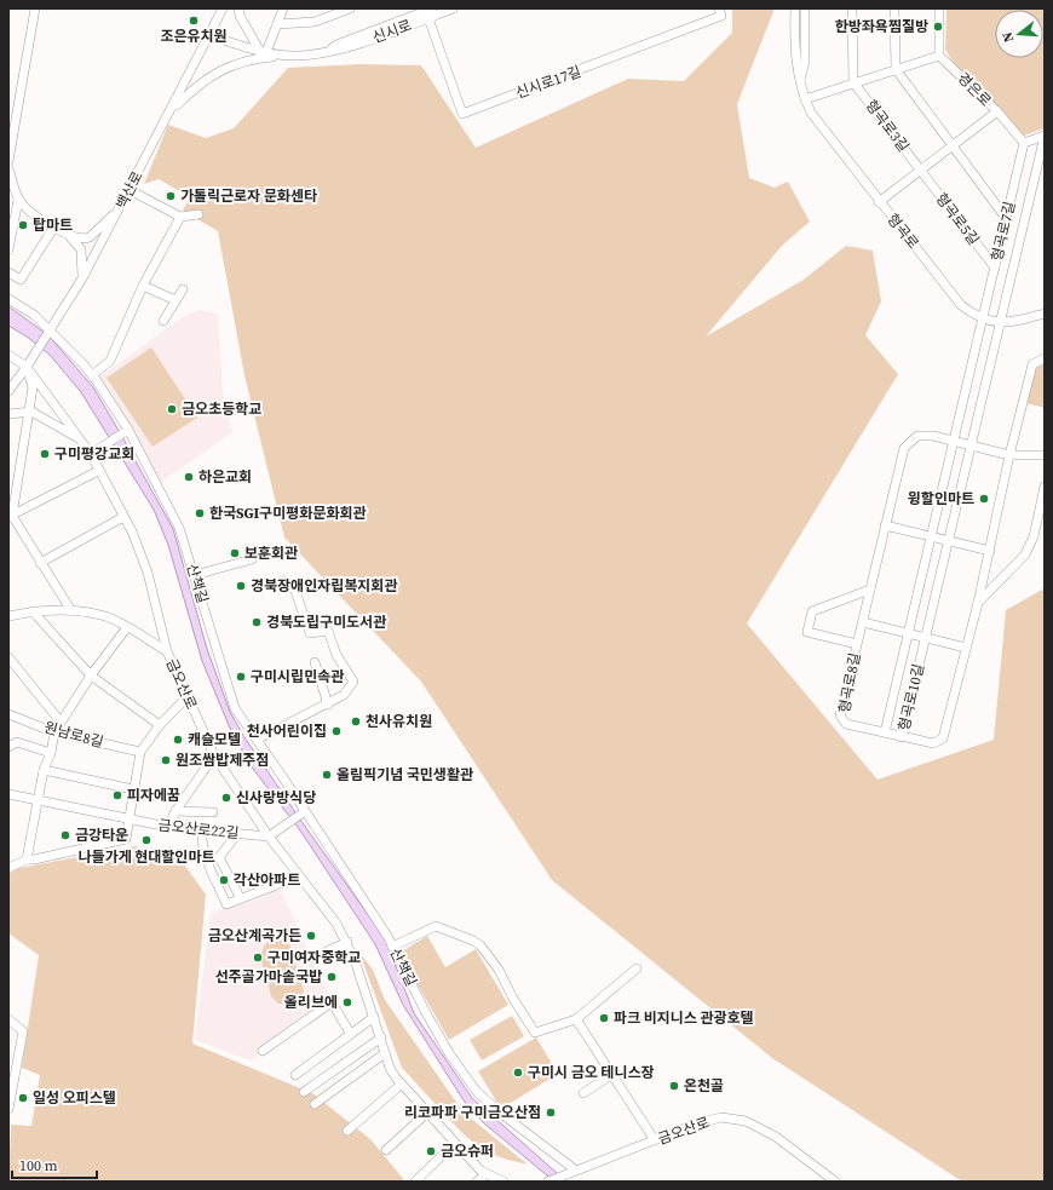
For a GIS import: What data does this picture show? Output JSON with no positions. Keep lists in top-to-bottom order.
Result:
{
  "streets": {
    "street": [
      "신시로",
      "신시로17길",
      "경은로",
      "형곡로3길",
      "백산로",
      "형곡로5길",
      "형곡로",
      "형곡로7길",
      "산책길",
      "형곡로8길",
      "금오산로",
      "형곡로10길",
      "원남로8길",
      "금오산로22길"
    ]
  },
  "crossings": [
    ["신시로", "신시로17길"],
    ["신시로", "백산로"],
    ["경은로", "형곡로3길"],
    ["경은로", "형곡로7길"],
    ["형곡로3길", "형곡로5길"],
    ["형곡로3길", "형곡로"],
    ["백산로", "산책길"],
    ["백산로", "금오산로"],
    ["형곡로5길", "형곡로7길"],
    ["형곡로", "형곡로7길"],
    ["형곡로", "형곡로10길"],
    ["산책길", "금오산로"],
    ["형곡로8길", "형곡로10길"],
    ["금오산로", "금오산로22길"]
  ],
  "places": [
    "조은유치원",
    "한방좌욕찜질방",
    "가톨릭근로자 문화센타",
    "탑마트",
    "금오초등학교",
    "구미평강교회",
    "하은교회",
    "윙할인마트",
    "한국SGI구미평화문화회관",
    "보훈회관",
    "경북장애인자립복지회관",
    "경북도립구미도서관",
    "구미시립민속관",
    "천사유치원",
    "천사어린이집",
    "캐슬모텔",
    "원조쌈밥제주점",
    "올림픽기념 국민생활관",
    "피자에꿈",
    "신사랑방식당",
    "금강타운",
    "나들가게 현대할인마트",
    "각산아파트",
    "금오산계곡가든",
    "구미여자중학교",
    "선주골가마솥국밥",
    "올리브에",
    "파크 비지니스 관광호텔",
    "구미시 금오 테니스장",
    "온천골",
    "일성 오피스텔",
    "리코파파 구미금오산점",
    "금오슈퍼"
  ],
  "scale_bar": "100 m",
  "north": "left"
}
